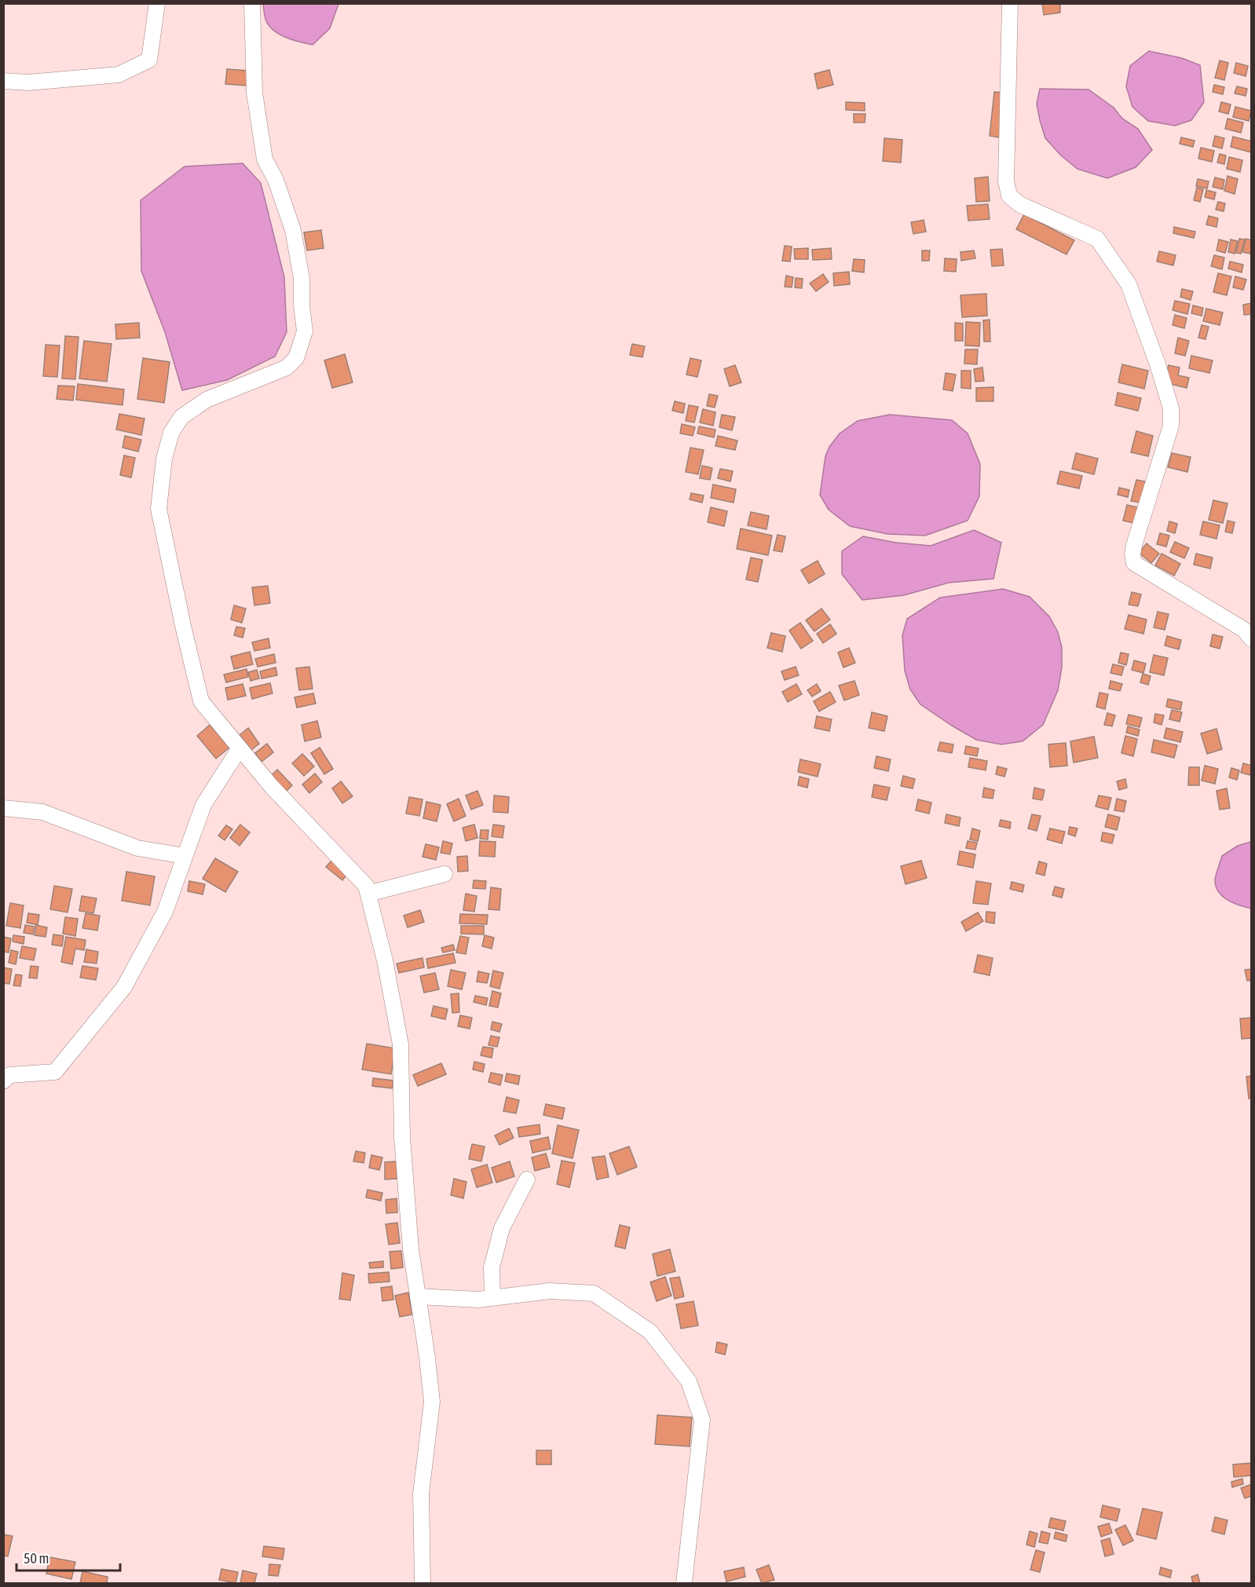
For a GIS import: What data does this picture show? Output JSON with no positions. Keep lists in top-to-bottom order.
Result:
{
  "scale_bar": "50 m"
}
